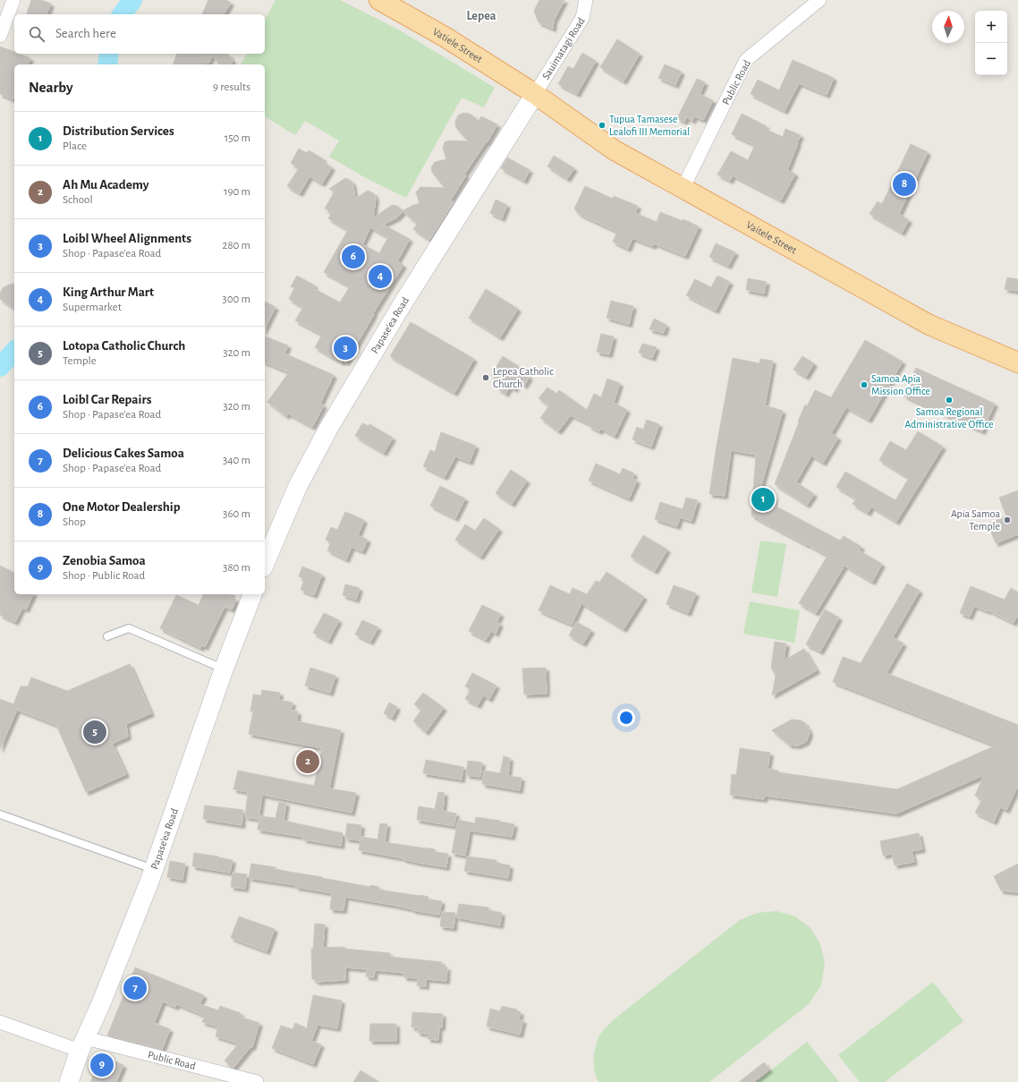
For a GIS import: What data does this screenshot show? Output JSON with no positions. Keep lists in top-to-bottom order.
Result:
{
  "streets": {
    "main road": ["Vatiele Street", "Vaitele Street", "Papase'ea Road"],
    "street": ["Sauimatagi Road", "Public Road"]
  },
  "crossings": [
    ["Vatiele Street", "Sauimatagi Road"],
    ["Vatiele Street", "Vaitele Street"],
    ["Vatiele Street", "Papase'ea Road"],
    ["Sauimatagi Road", "Vaitele Street"],
    ["Sauimatagi Road", "Papase'ea Road"],
    ["Public Road", "Vaitele Street"],
    ["Public Road", "Papase'ea Road"],
    ["Vaitele Street", "Papase'ea Road"]
  ],
  "districts": ["Lepea"],
  "places": [
    "Tupua Tamasese Lealofi III Memorial",
    "Lepea Catholic Church",
    "Samoa Apia Mission Office",
    "Samoa Regional Administrative Office",
    "Apia Samoa Temple"
  ],
  "north": "top",
  "page": {
    "map_buttons": ["+", "−"],
    "search": "Search here",
    "heading": ["Nearby", "9 results"],
    "list": [
      {
        "mark": "1",
        "name": "Distribution Services",
        "note": "Place",
        "value": "150 m"
      },
      {
        "mark": "2",
        "name": "Ah Mu Academy",
        "note": "School",
        "value": "190 m"
      },
      {
        "mark": "3",
        "name": "Loibl Wheel Alignments",
        "note": "Shop · Papase'ea Road",
        "value": "280 m"
      },
      {
        "mark": "4",
        "name": "King Arthur Mart",
        "note": "Supermarket",
        "value": "300 m"
      },
      {
        "mark": "5",
        "name": "Lotopa Catholic Church",
        "note": "Temple",
        "value": "320 m"
      },
      {
        "mark": "6",
        "name": "Loibl Car Repairs",
        "note": "Shop · Papase'ea Road",
        "value": "320 m"
      },
      {
        "mark": "7",
        "name": "Delicious Cakes Samoa",
        "note": "Shop · Papase'ea Road",
        "value": "340 m"
      },
      {
        "mark": "8",
        "name": "One Motor Dealership",
        "note": "Shop",
        "value": "360 m"
      },
      {
        "mark": "9",
        "name": "Zenobia Samoa",
        "note": "Shop · Public Road",
        "value": "380 m"
      }
    ],
    "pins": [
      "8",
      "6",
      "4",
      "3",
      "1",
      "5",
      "2",
      "7",
      "9"
    ]
  }
}
